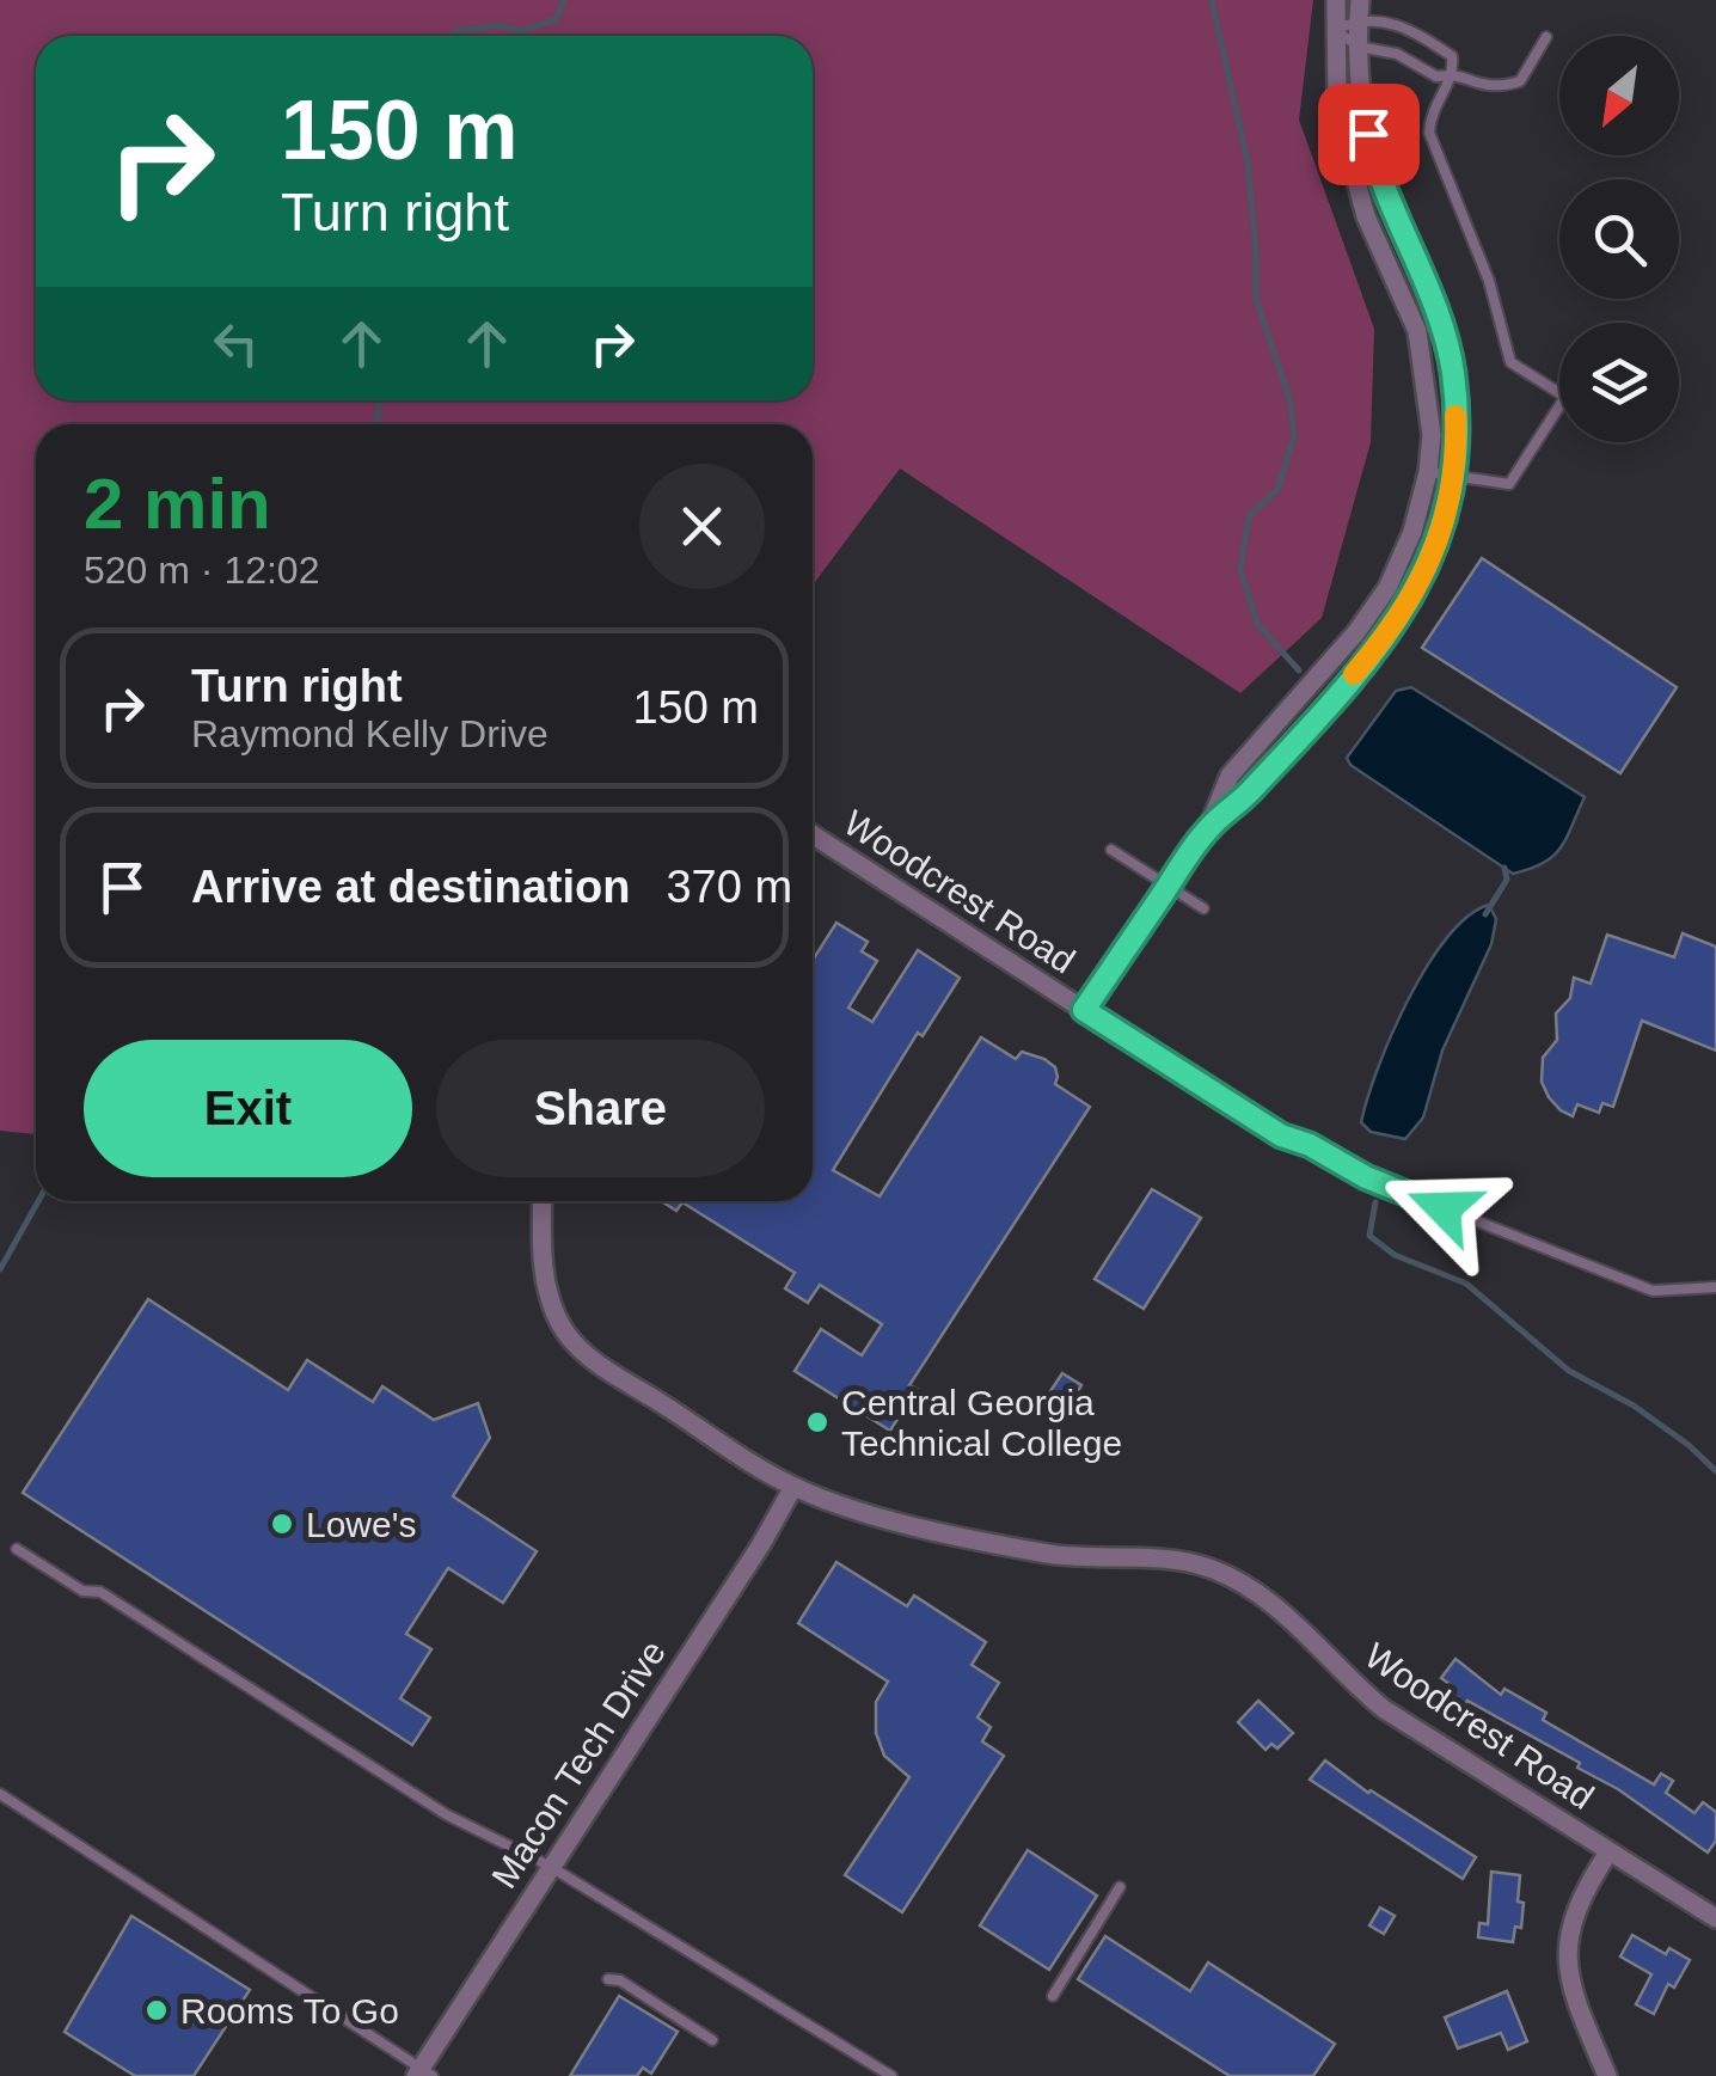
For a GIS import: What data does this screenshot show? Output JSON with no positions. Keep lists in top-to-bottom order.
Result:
{
  "streets": {
    "street": ["Woodcrest Road", "Macon Tech Drive"]
  },
  "crossings": [
    ["Woodcrest Road", "Macon Tech Drive"]
  ],
  "places": ["Central Georgia Technical College", "Lowe's", "Rooms To Go"],
  "north": "bottom left",
  "page": {
    "turn": ["150 m", "Turn right"],
    "heading": ["2 min", "520 m · 12:02"],
    "list": [
      {
        "name": "Turn right",
        "note": "Raymond Kelly Drive",
        "value": "150 m"
      },
      {
        "name": "Arrive at destination",
        "value": "370 m"
      }
    ],
    "buttons": ["Exit", "Share"]
  }
}
